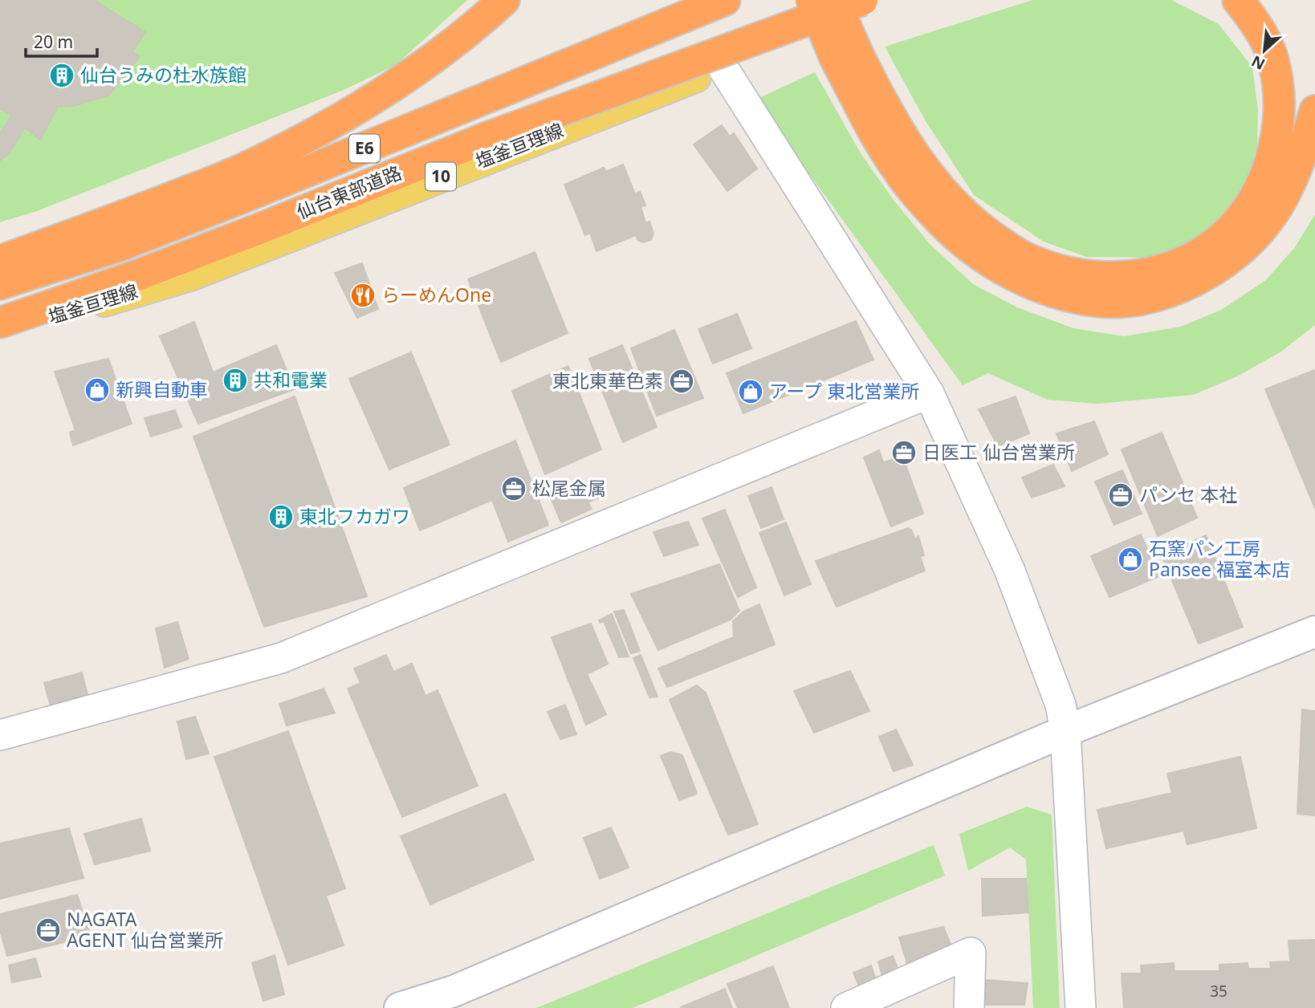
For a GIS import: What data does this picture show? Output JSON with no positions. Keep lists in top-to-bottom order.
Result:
{
  "streets": {
    "highway": ["E6", "仙台東部道路"],
    "main road": ["塩釜亘理線", "10"]
  },
  "places": {
    "building": ["仙台うみの杜水族館", "共和電業", "東北フカガワ"],
    "restaurant": ["らーめんOne"],
    "office": [
      "東北東華色素",
      "日医工 仙台営業所",
      "松尾金属",
      "パンセ 本社",
      "NAGATA AGENT 仙台営業所"
    ],
    "shop": ["新興自動車", "アープ 東北営業所", "石窯パン工房 Pansee 福室本店"]
  },
  "house_numbers": ["35"],
  "scale_bar": "20 m",
  "north": "bottom left"
}
